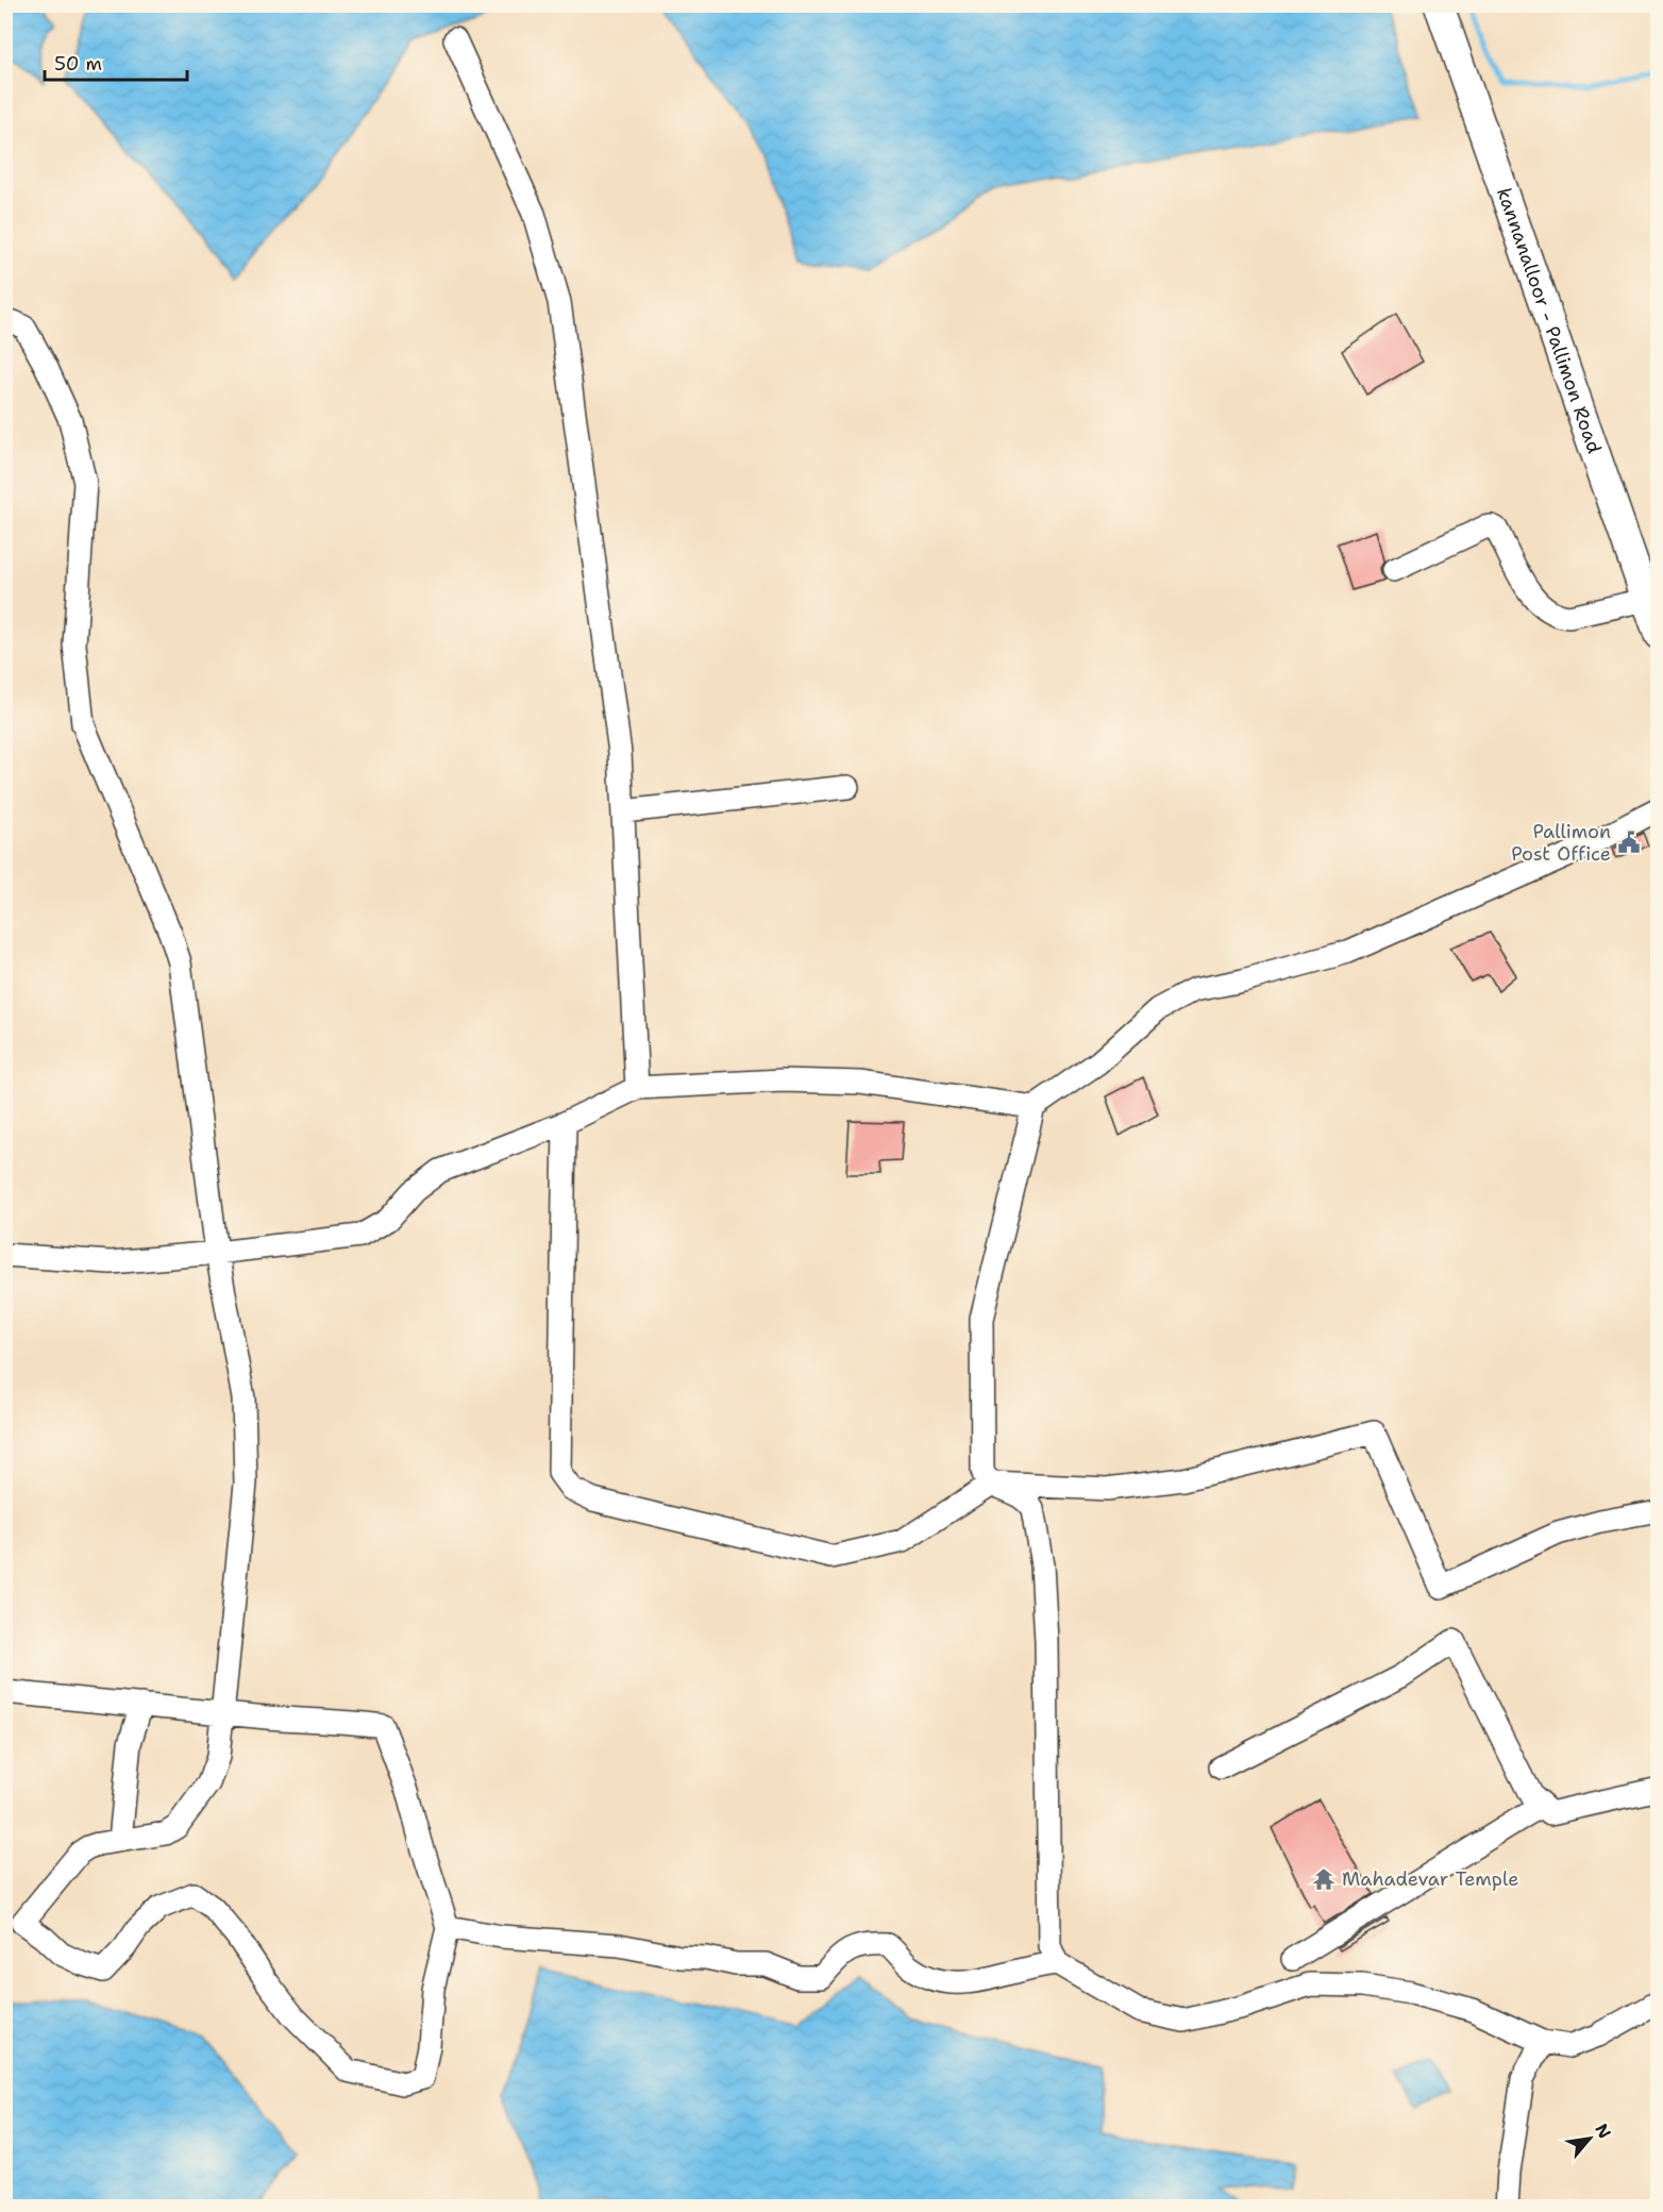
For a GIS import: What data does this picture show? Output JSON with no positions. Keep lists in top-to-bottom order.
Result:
{
  "streets": {
    "street": ["kannanalloor - Pallimon Road"]
  },
  "places": {
    "public building": ["Pallimon Post Office"],
    "temple": ["Mahadevar Temple"]
  },
  "scale_bar": "50 m",
  "north": "top right"
}
